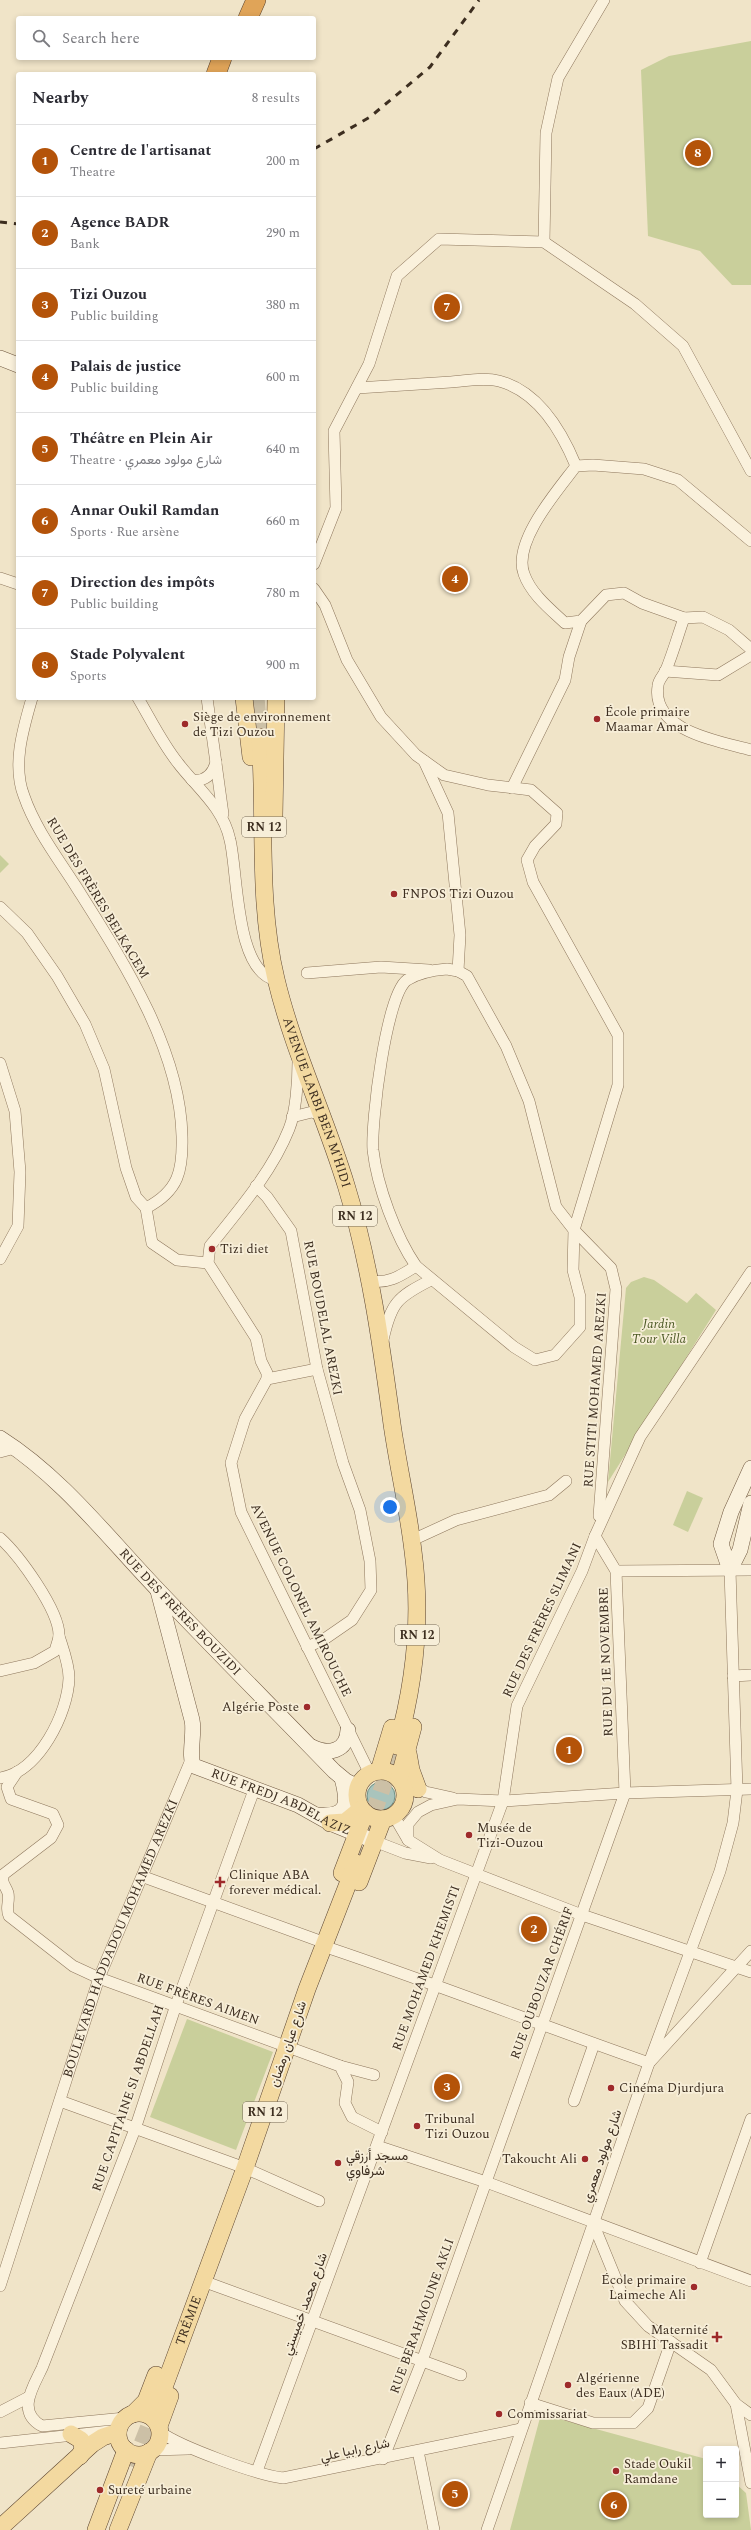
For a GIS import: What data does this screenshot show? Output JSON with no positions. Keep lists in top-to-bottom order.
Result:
{
  "streets": {
    "main road": [
      "RN 12",
      "AVENUE LARBI BEN M'HIDI",
      "RUE DES FRÈRES BOUZIDI",
      "RUE FREDJ ABDELAZIZ",
      "BOULEVARD HADDADOU MOHAMED AREZKI",
      "شارع عبان رمضان",
      "TRÉMIE"
    ],
    "street": [
      "RUE DES FRÈRES BELKACEM",
      "RUE BOUDELAL AREZKI",
      "RUE STITI MOHAMED AREZKI",
      "AVENUE COLONEL AMIROUCHE",
      "RUE DES FRÈRES SLIMANI",
      "RUE DU 1E NOVEMBRE",
      "RUE MOHAMED KHEMISTI",
      "RUE OUBOUZAR CHÉRIF",
      "RUE FRÈRES AIMEN",
      "RUE CAPITAINE SI ABDELLAH",
      "شارع مولود معمري",
      "شارع محمد خميستي",
      "RUE BERAHMOUNE AKLI",
      "شارع رابيا علي"
    ]
  },
  "crossings": [
    ["RN 12", "شارع عبان رمضان"],
    ["RN 12", "TRÉMIE"],
    ["AVENUE LARBI BEN M'HIDI", "AVENUE COLONEL AMIROUCHE"],
    ["AVENUE LARBI BEN M'HIDI", "RUE DES FRÈRES BOUZIDI"],
    ["RUE BOUDELAL AREZKI", "AVENUE COLONEL AMIROUCHE"],
    ["RUE STITI MOHAMED AREZKI", "RUE DES FRÈRES SLIMANI"],
    ["RUE STITI MOHAMED AREZKI", "RUE DU 1E NOVEMBRE"],
    ["AVENUE COLONEL AMIROUCHE", "RUE DES FRÈRES BOUZIDI"],
    ["RUE DES FRÈRES BOUZIDI", "BOULEVARD HADDADOU MOHAMED AREZKI"],
    ["RUE DES FRÈRES SLIMANI", "RUE DU 1E NOVEMBRE"],
    ["RUE DES FRÈRES SLIMANI", "RUE MOHAMED KHEMISTI"],
    ["RUE DU 1E NOVEMBRE", "RUE OUBOUZAR CHÉRIF"],
    ["RUE FREDJ ABDELAZIZ", "BOULEVARD HADDADOU MOHAMED AREZKI"],
    ["RUE FREDJ ABDELAZIZ", "RUE CAPITAINE SI ABDELLAH"],
    ["BOULEVARD HADDADOU MOHAMED AREZKI", "RUE FRÈRES AIMEN"],
    ["RUE MOHAMED KHEMISTI", "شارع محمد خميستي"],
    ["RUE OUBOUZAR CHÉRIF", "RUE BERAHMOUNE AKLI"],
    ["RUE FRÈRES AIMEN", "شارع عبان رمضان"],
    ["RUE FRÈRES AIMEN", "RUE CAPITAINE SI ABDELLAH"],
    ["شارع عبان رمضان", "TRÉMIE"],
    ["شارع مولود معمري", "شارع رابيا علي"],
    ["شارع محمد خميستي", "شارع رابيا علي"],
    ["RUE BERAHMOUNE AKLI", "شارع رابيا علي"]
  ],
  "parks": ["Jardin Tour Villa"],
  "places": {
    "other": [
      "École primaire Maamar Amar",
      "Siège de environnement de Tizi Ouzou",
      "FNPOS Tizi Ouzou",
      "Tizi diet",
      "Algérie Poste",
      "Musée de Tizi-Ouzou",
      "Cinéma Djurdjura",
      "Tribunal Tizi Ouzou",
      "Takoucht Ali",
      "مسجد أرزقي شرفاوي",
      "École primaire Laimeche Ali",
      "Algérienne des Eaux (ADE)",
      "Commissariat",
      "Stade Oukil Ramdane",
      "Sureté urbaine"
    ],
    "health": ["Clinique ABA forever médical.", "Maternité SBIHI Tassadit"]
  },
  "page": {
    "search": "Search here",
    "heading": ["Nearby", "8 results"],
    "list": [
      {
        "mark": "1",
        "name": "Centre de l'artisanat",
        "note": "Theatre",
        "value": "200 m"
      },
      {
        "mark": "2",
        "name": "Agence BADR",
        "note": "Bank",
        "value": "290 m"
      },
      {
        "mark": "3",
        "name": "Tizi Ouzou",
        "note": "Public building",
        "value": "380 m"
      },
      {
        "mark": "4",
        "name": "Palais de justice",
        "note": "Public building",
        "value": "600 m"
      },
      {
        "mark": "5",
        "name": "Théâtre en Plein Air",
        "note": "Theatre · شارع مولود معمري",
        "value": "640 m"
      },
      {
        "mark": "6",
        "name": "Annar Oukil Ramdan",
        "note": "Sports · Rue arsène",
        "value": "660 m"
      },
      {
        "mark": "7",
        "name": "Direction des impôts",
        "note": "Public building",
        "value": "780 m"
      },
      {
        "mark": "8",
        "name": "Stade Polyvalent",
        "note": "Sports",
        "value": "900 m"
      }
    ],
    "pins": [
      "8",
      "7",
      "4",
      "1",
      "2",
      "3",
      "5",
      "6"
    ],
    "map_buttons": ["+", "−"]
  }
}
